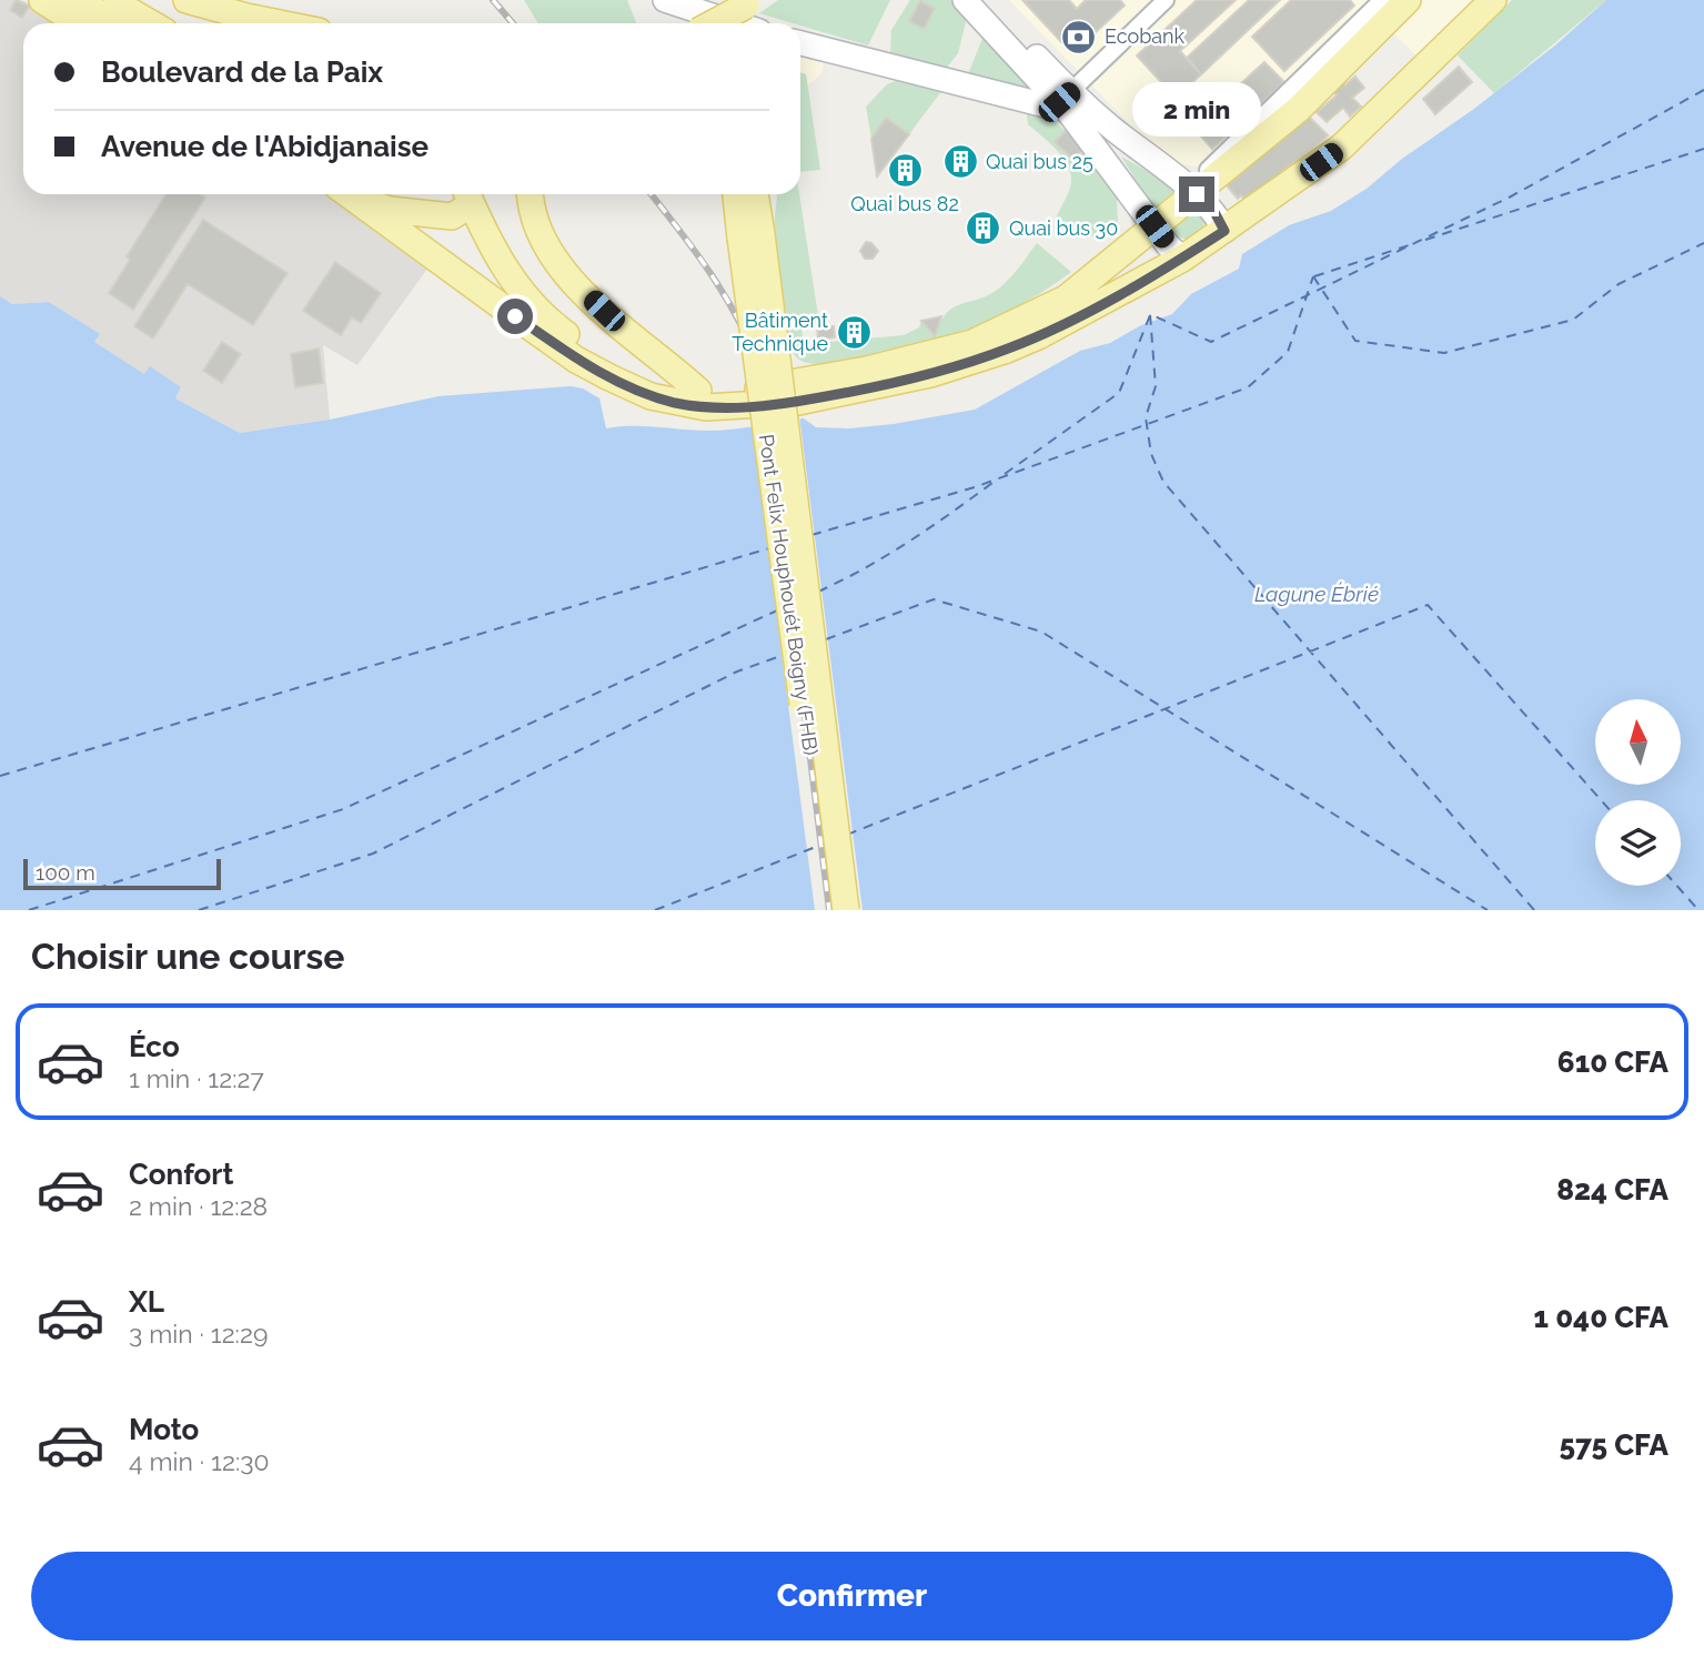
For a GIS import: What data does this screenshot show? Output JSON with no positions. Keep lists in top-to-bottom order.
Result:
{
  "streets": {
    "main road": ["Pont Felix Houphouét Boigny (FHB)"]
  },
  "water": ["Lagune Ébrié"],
  "places": {
    "bank": ["Ecobank"],
    "building": [
      "Quai bus 25",
      "Quai bus 82",
      "Quai bus 30",
      "Bâtiment Technique"
    ]
  },
  "scale_bar": "100 m",
  "north": "top",
  "page": {
    "banner": ["Boulevard de la Paix", "Avenue de l'Abidjanaise"],
    "bubble": "2 min",
    "scale": "100 m",
    "heading": "Choisir une course",
    "list": [
      {
        "name": "Éco",
        "note": "1 min · 12:27",
        "value": "610 CFA"
      },
      {
        "name": "Confort",
        "note": "2 min · 12:28",
        "value": "824 CFA"
      },
      {
        "name": "XL",
        "note": "3 min · 12:29",
        "value": "1 040 CFA"
      },
      {
        "name": "Moto",
        "note": "4 min · 12:30",
        "value": "575 CFA"
      }
    ],
    "buttons": "Confirmer"
  }
}
